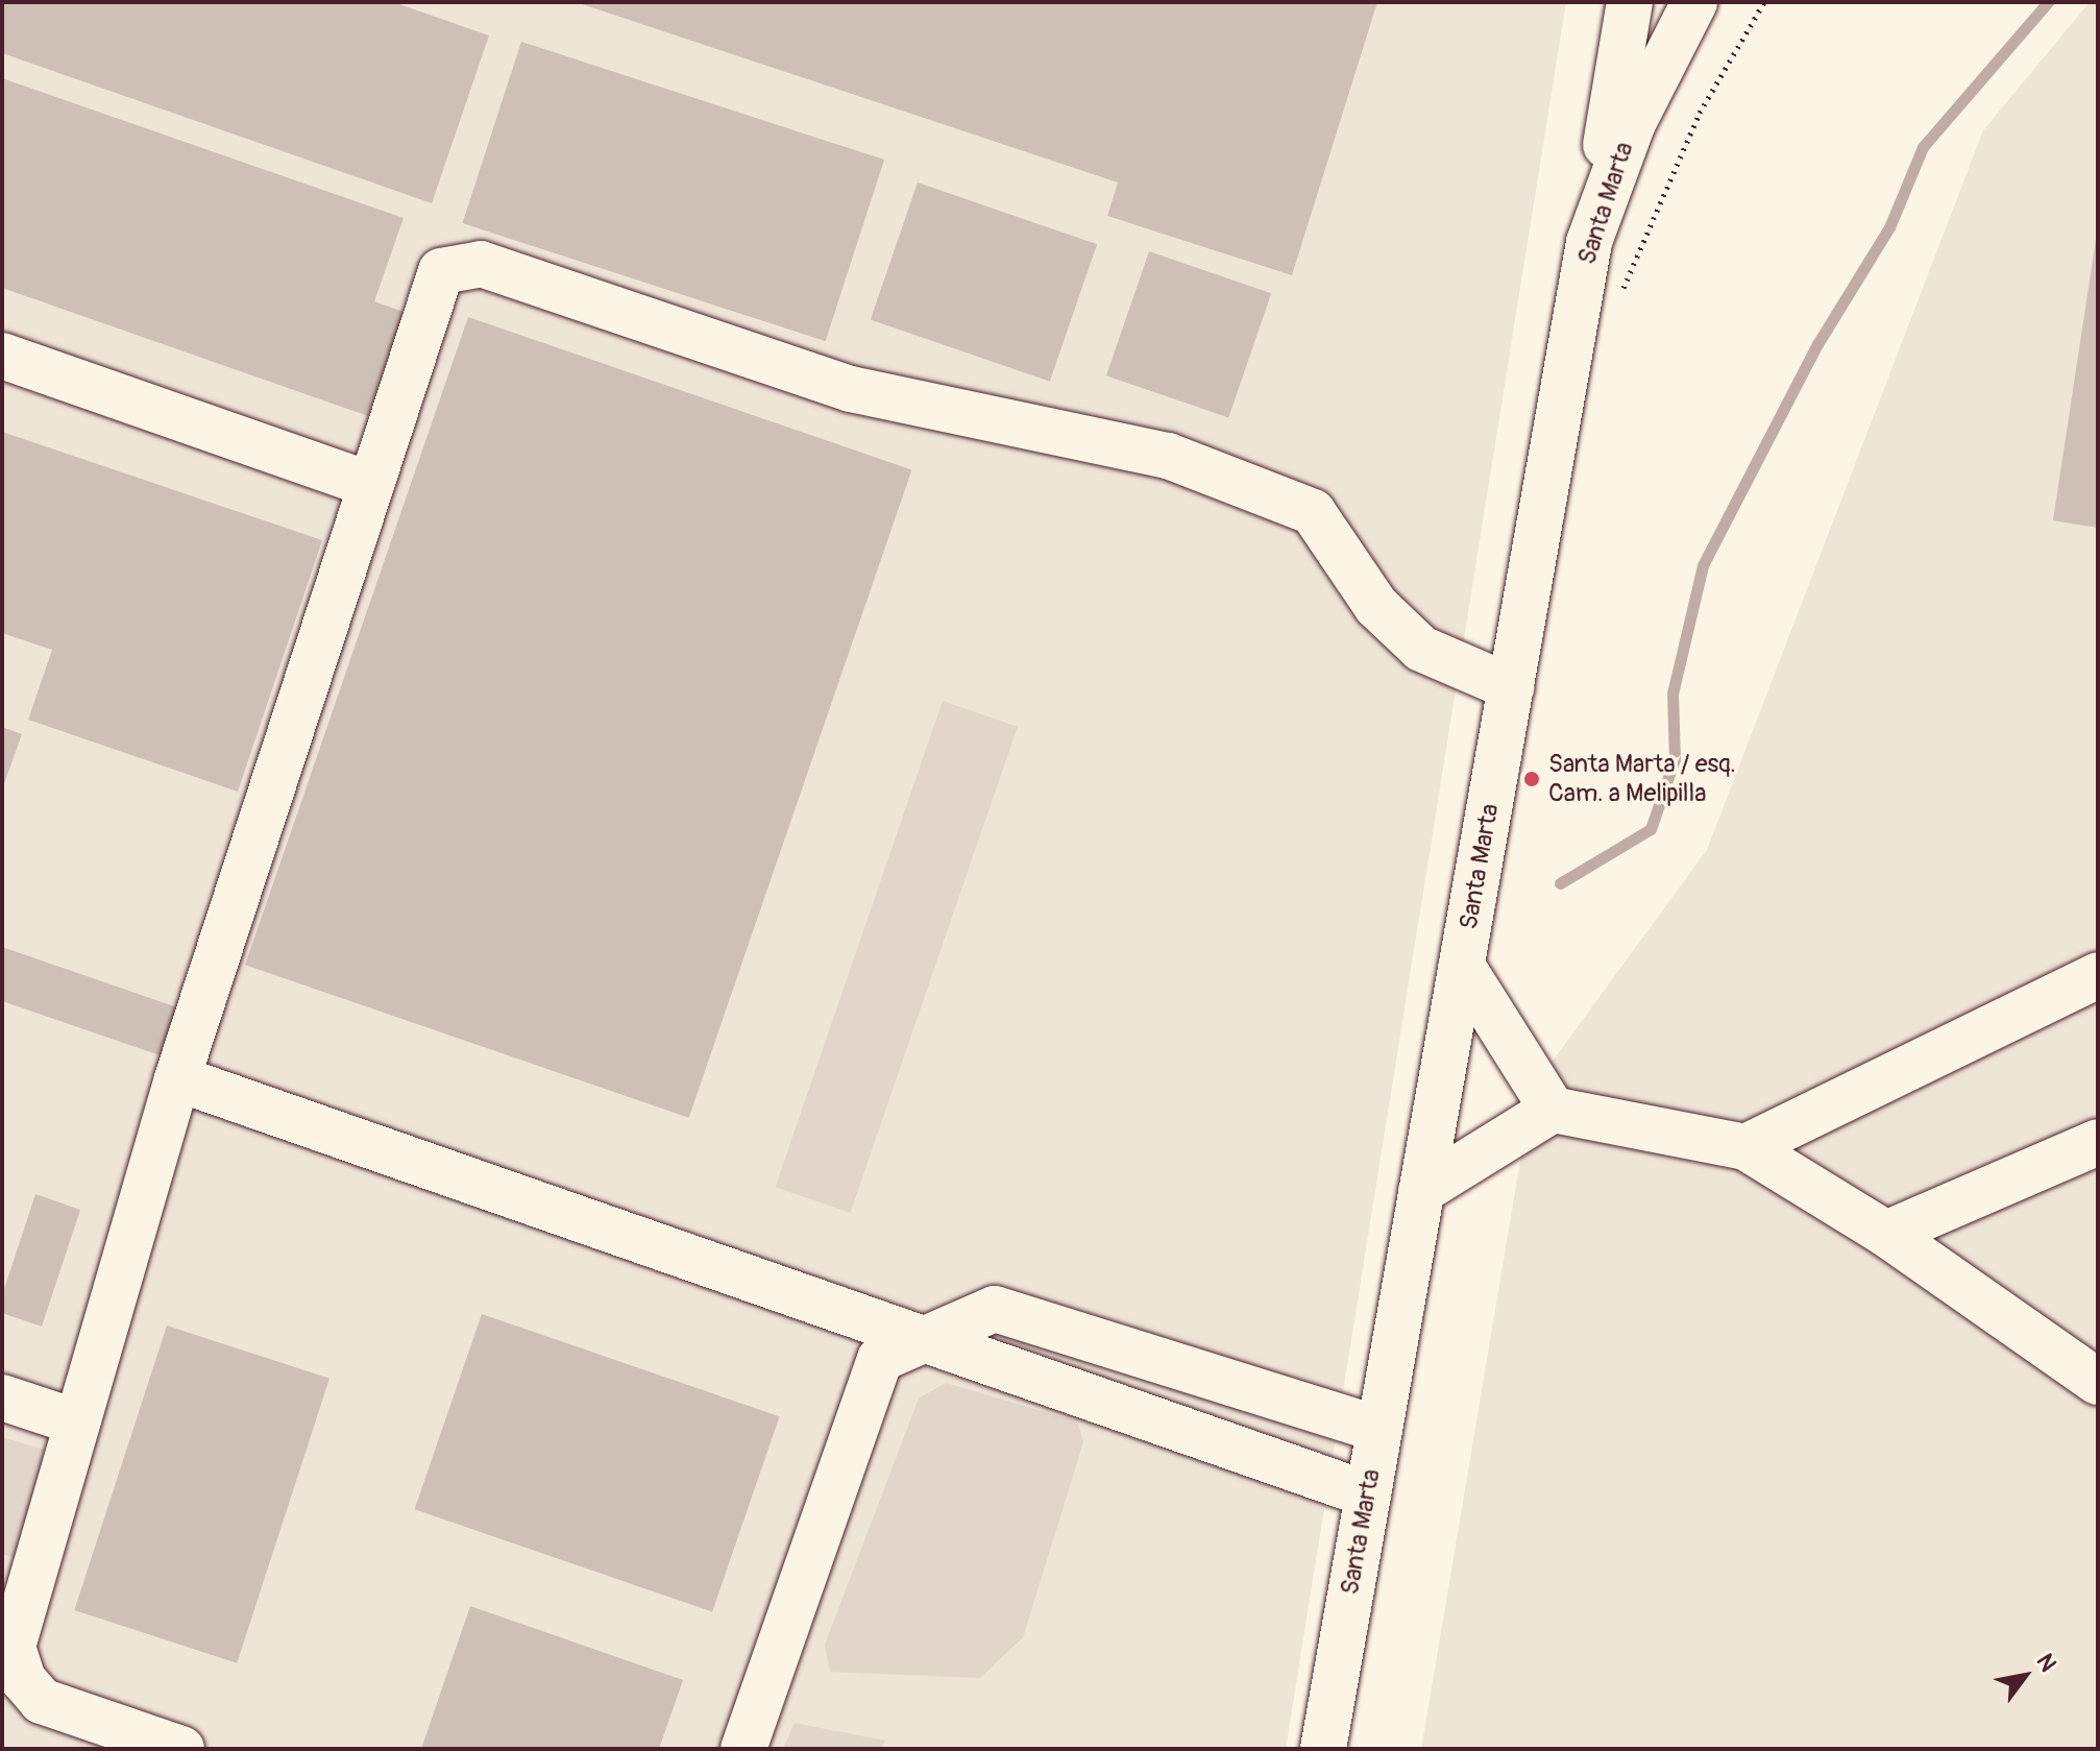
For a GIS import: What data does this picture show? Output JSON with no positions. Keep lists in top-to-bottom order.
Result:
{
  "streets": {
    "main road": ["Santa Marta"]
  },
  "places": ["Santa Marta / esq. Cam. a Melipilla"],
  "north": "top right"
}
